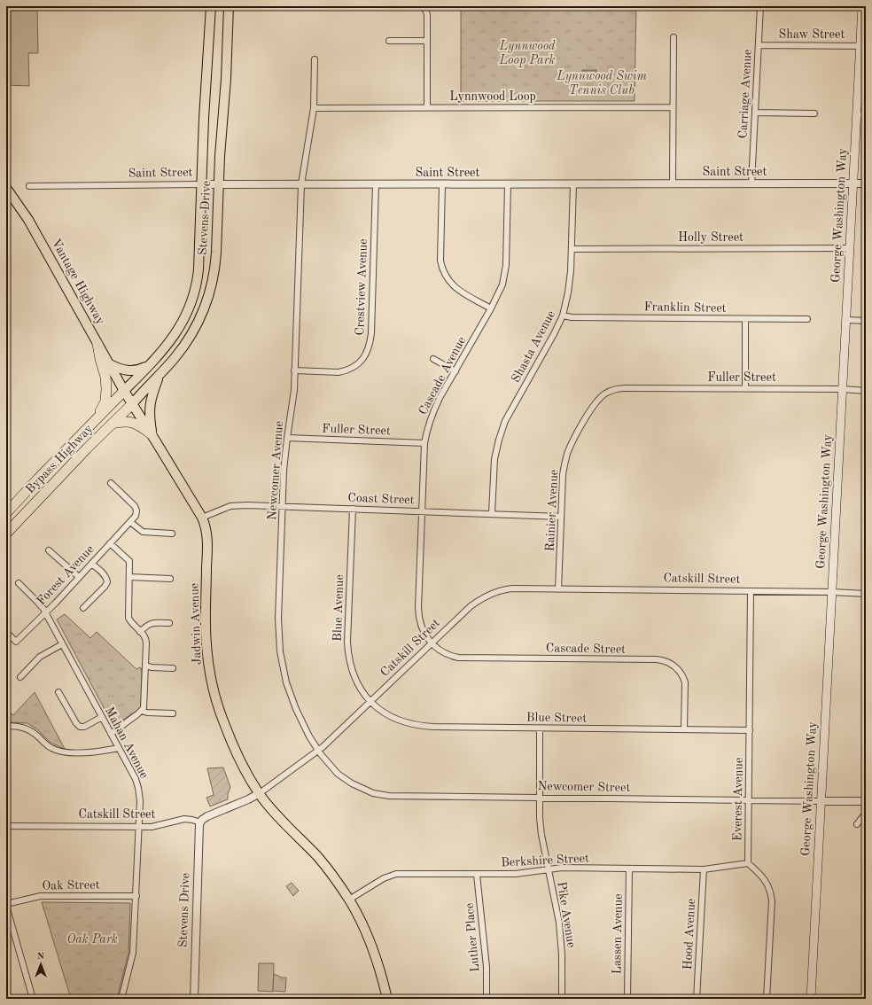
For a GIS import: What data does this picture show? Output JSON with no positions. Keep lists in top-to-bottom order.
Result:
{
  "streets": {
    "highway": ["Bypass Highway"],
    "main road": [
      "George Washington Way",
      "Stevens Drive",
      "Vantage Highway",
      "Jadwin Avenue"
    ],
    "street": [
      "Shaw Street",
      "Carriage Avenue",
      "Lynnwood Loop",
      "Saint Street",
      "Holly Street",
      "Crestview Avenue",
      "Franklin Street",
      "Shasta Avenue",
      "Cascade Avenue",
      "Fuller Street",
      "Newcomer Avenue",
      "Coast Street",
      "Rainier Avenue",
      "Forest Avenue",
      "Catskill Street",
      "Blue Avenue",
      "Cascade Street",
      "Blue Street",
      "Mahan Avenue",
      "Newcomer Street",
      "Everest Avenue",
      "Berkshire Street",
      "Oak Street",
      "Pike Avenue",
      "Lassen Avenue",
      "Hood Avenue",
      "Luther Place"
    ]
  },
  "crossings": [
    ["Shaw Street", "Carriage Avenue"],
    ["Shaw Street", "George Washington Way"],
    ["Carriage Avenue", "Saint Street"],
    ["Saint Street", "George Washington Way"],
    ["Saint Street", "Stevens Drive"],
    ["Saint Street", "Crestview Avenue"],
    ["Saint Street", "Shasta Avenue"],
    ["Saint Street", "Cascade Avenue"],
    ["Saint Street", "Newcomer Avenue"],
    ["George Washington Way", "Holly Street"],
    ["George Washington Way", "Fuller Street"],
    ["George Washington Way", "Catskill Street"],
    ["George Washington Way", "Newcomer Street"],
    ["Stevens Drive", "Vantage Highway"],
    ["Stevens Drive", "Bypass Highway"],
    ["Stevens Drive", "Catskill Street"],
    ["Stevens Drive", "Jadwin Avenue"],
    ["Holly Street", "Shasta Avenue"],
    ["Vantage Highway", "Bypass Highway"],
    ["Vantage Highway", "Jadwin Avenue"],
    ["Crestview Avenue", "Newcomer Avenue"],
    ["Franklin Street", "Shasta Avenue"],
    ["Shasta Avenue", "Coast Street"],
    ["Cascade Avenue", "Fuller Street"],
    ["Cascade Avenue", "Coast Street"],
    ["Cascade Avenue", "Catskill Street"],
    ["Cascade Avenue", "Cascade Street"],
    ["Fuller Street", "Newcomer Avenue"],
    ["Fuller Street", "Rainier Avenue"],
    ["Bypass Highway", "Jadwin Avenue"],
    ["Newcomer Avenue", "Coast Street"],
    ["Newcomer Avenue", "Catskill Street"],
    ["Newcomer Avenue", "Newcomer Street"],
    ["Coast Street", "Rainier Avenue"],
    ["Coast Street", "Blue Avenue"],
    ["Coast Street", "Jadwin Avenue"],
    ["Rainier Avenue", "Catskill Street"],
    ["Forest Avenue", "Mahan Avenue"],
    ["Catskill Street", "Blue Avenue"],
    ["Catskill Street", "Jadwin Avenue"],
    ["Catskill Street", "Cascade Street"],
    ["Catskill Street", "Blue Street"],
    ["Catskill Street", "Mahan Avenue"],
    ["Catskill Street", "Newcomer Street"],
    ["Catskill Street", "Everest Avenue"],
    ["Blue Avenue", "Blue Street"],
    ["Jadwin Avenue", "Berkshire Street"],
    ["Cascade Street", "Blue Street"],
    ["Blue Street", "Everest Avenue"],
    ["Blue Street", "Pike Avenue"],
    ["Mahan Avenue", "Oak Street"],
    ["Newcomer Street", "Everest Avenue"],
    ["Newcomer Street", "Pike Avenue"],
    ["Everest Avenue", "Berkshire Street"],
    ["Berkshire Street", "Pike Avenue"],
    ["Berkshire Street", "Lassen Avenue"],
    ["Berkshire Street", "Hood Avenue"],
    ["Berkshire Street", "Luther Place"]
  ],
  "parks": ["Lynnwood Loop Park", "Lynnwood Swim Tennis Club", "Oak Park"],
  "north": "top"
}
